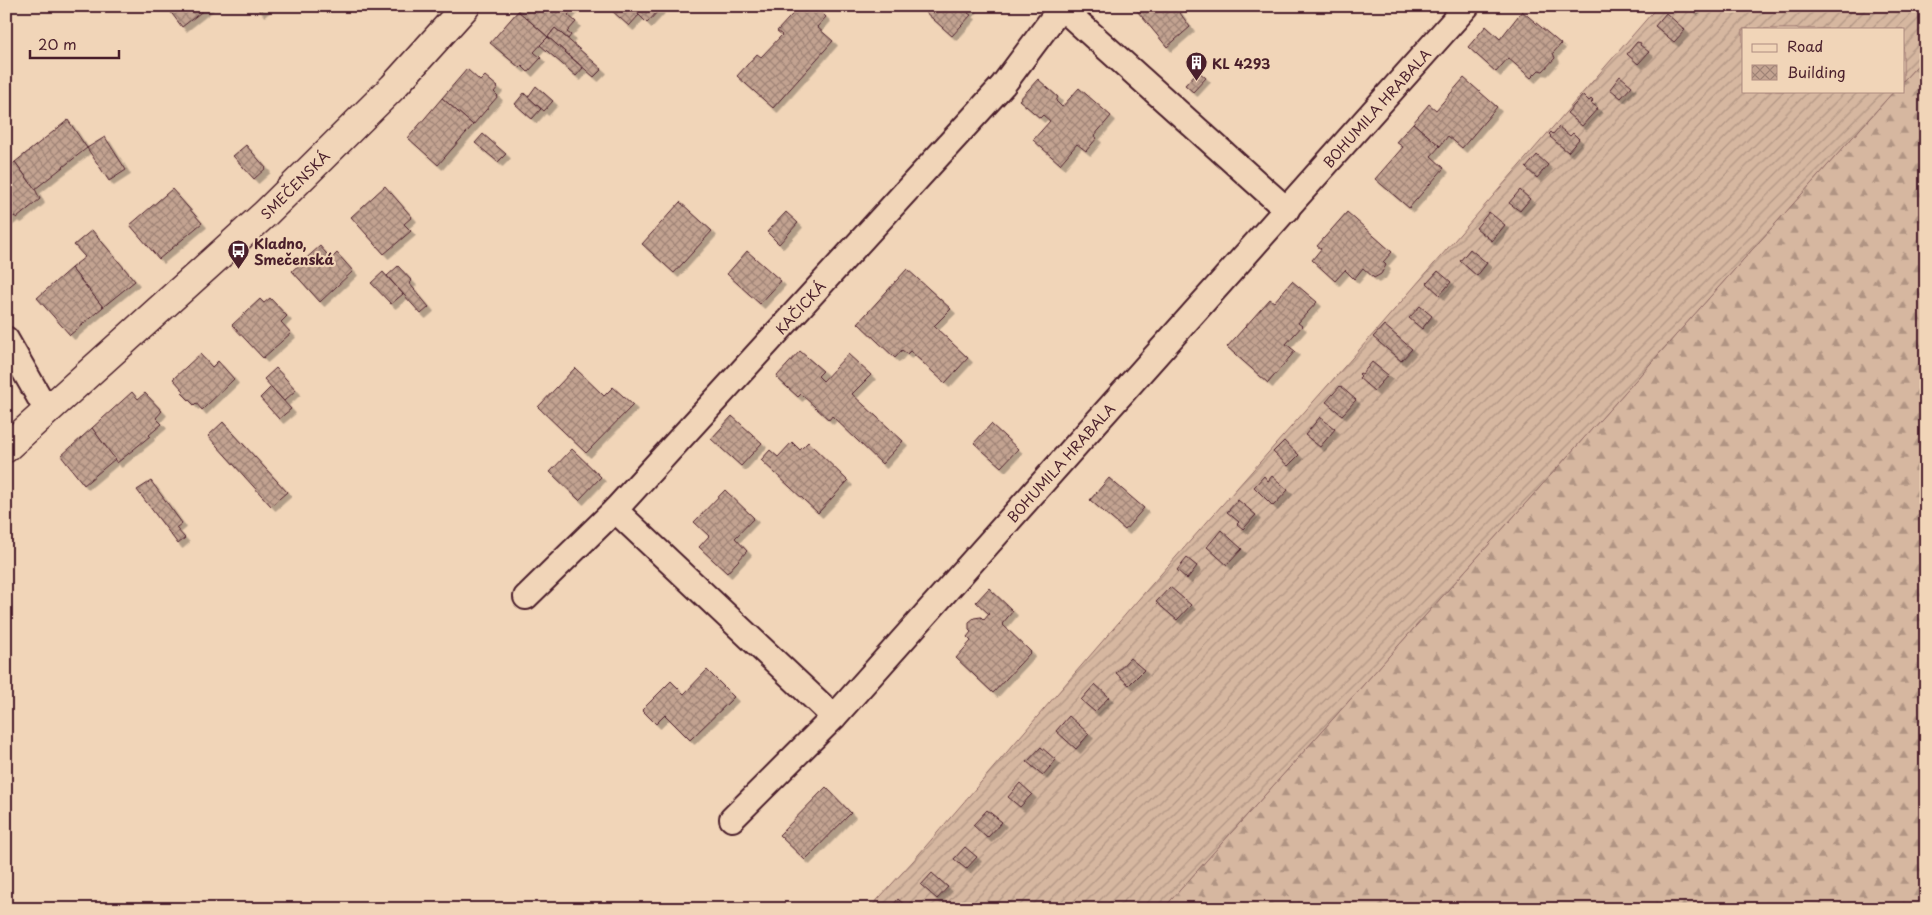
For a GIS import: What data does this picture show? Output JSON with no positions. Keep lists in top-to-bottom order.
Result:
{
  "streets": {
    "street": ["BOHUMILA HRABALA", "SMEČENSKÁ", "KAČICKÁ"]
  },
  "places": {
    "building": ["KL 4293"],
    "bus stop": ["Kladno, Smečenská"]
  },
  "legend": ["Road", "Building"],
  "scale_bar": "20 m"
}
